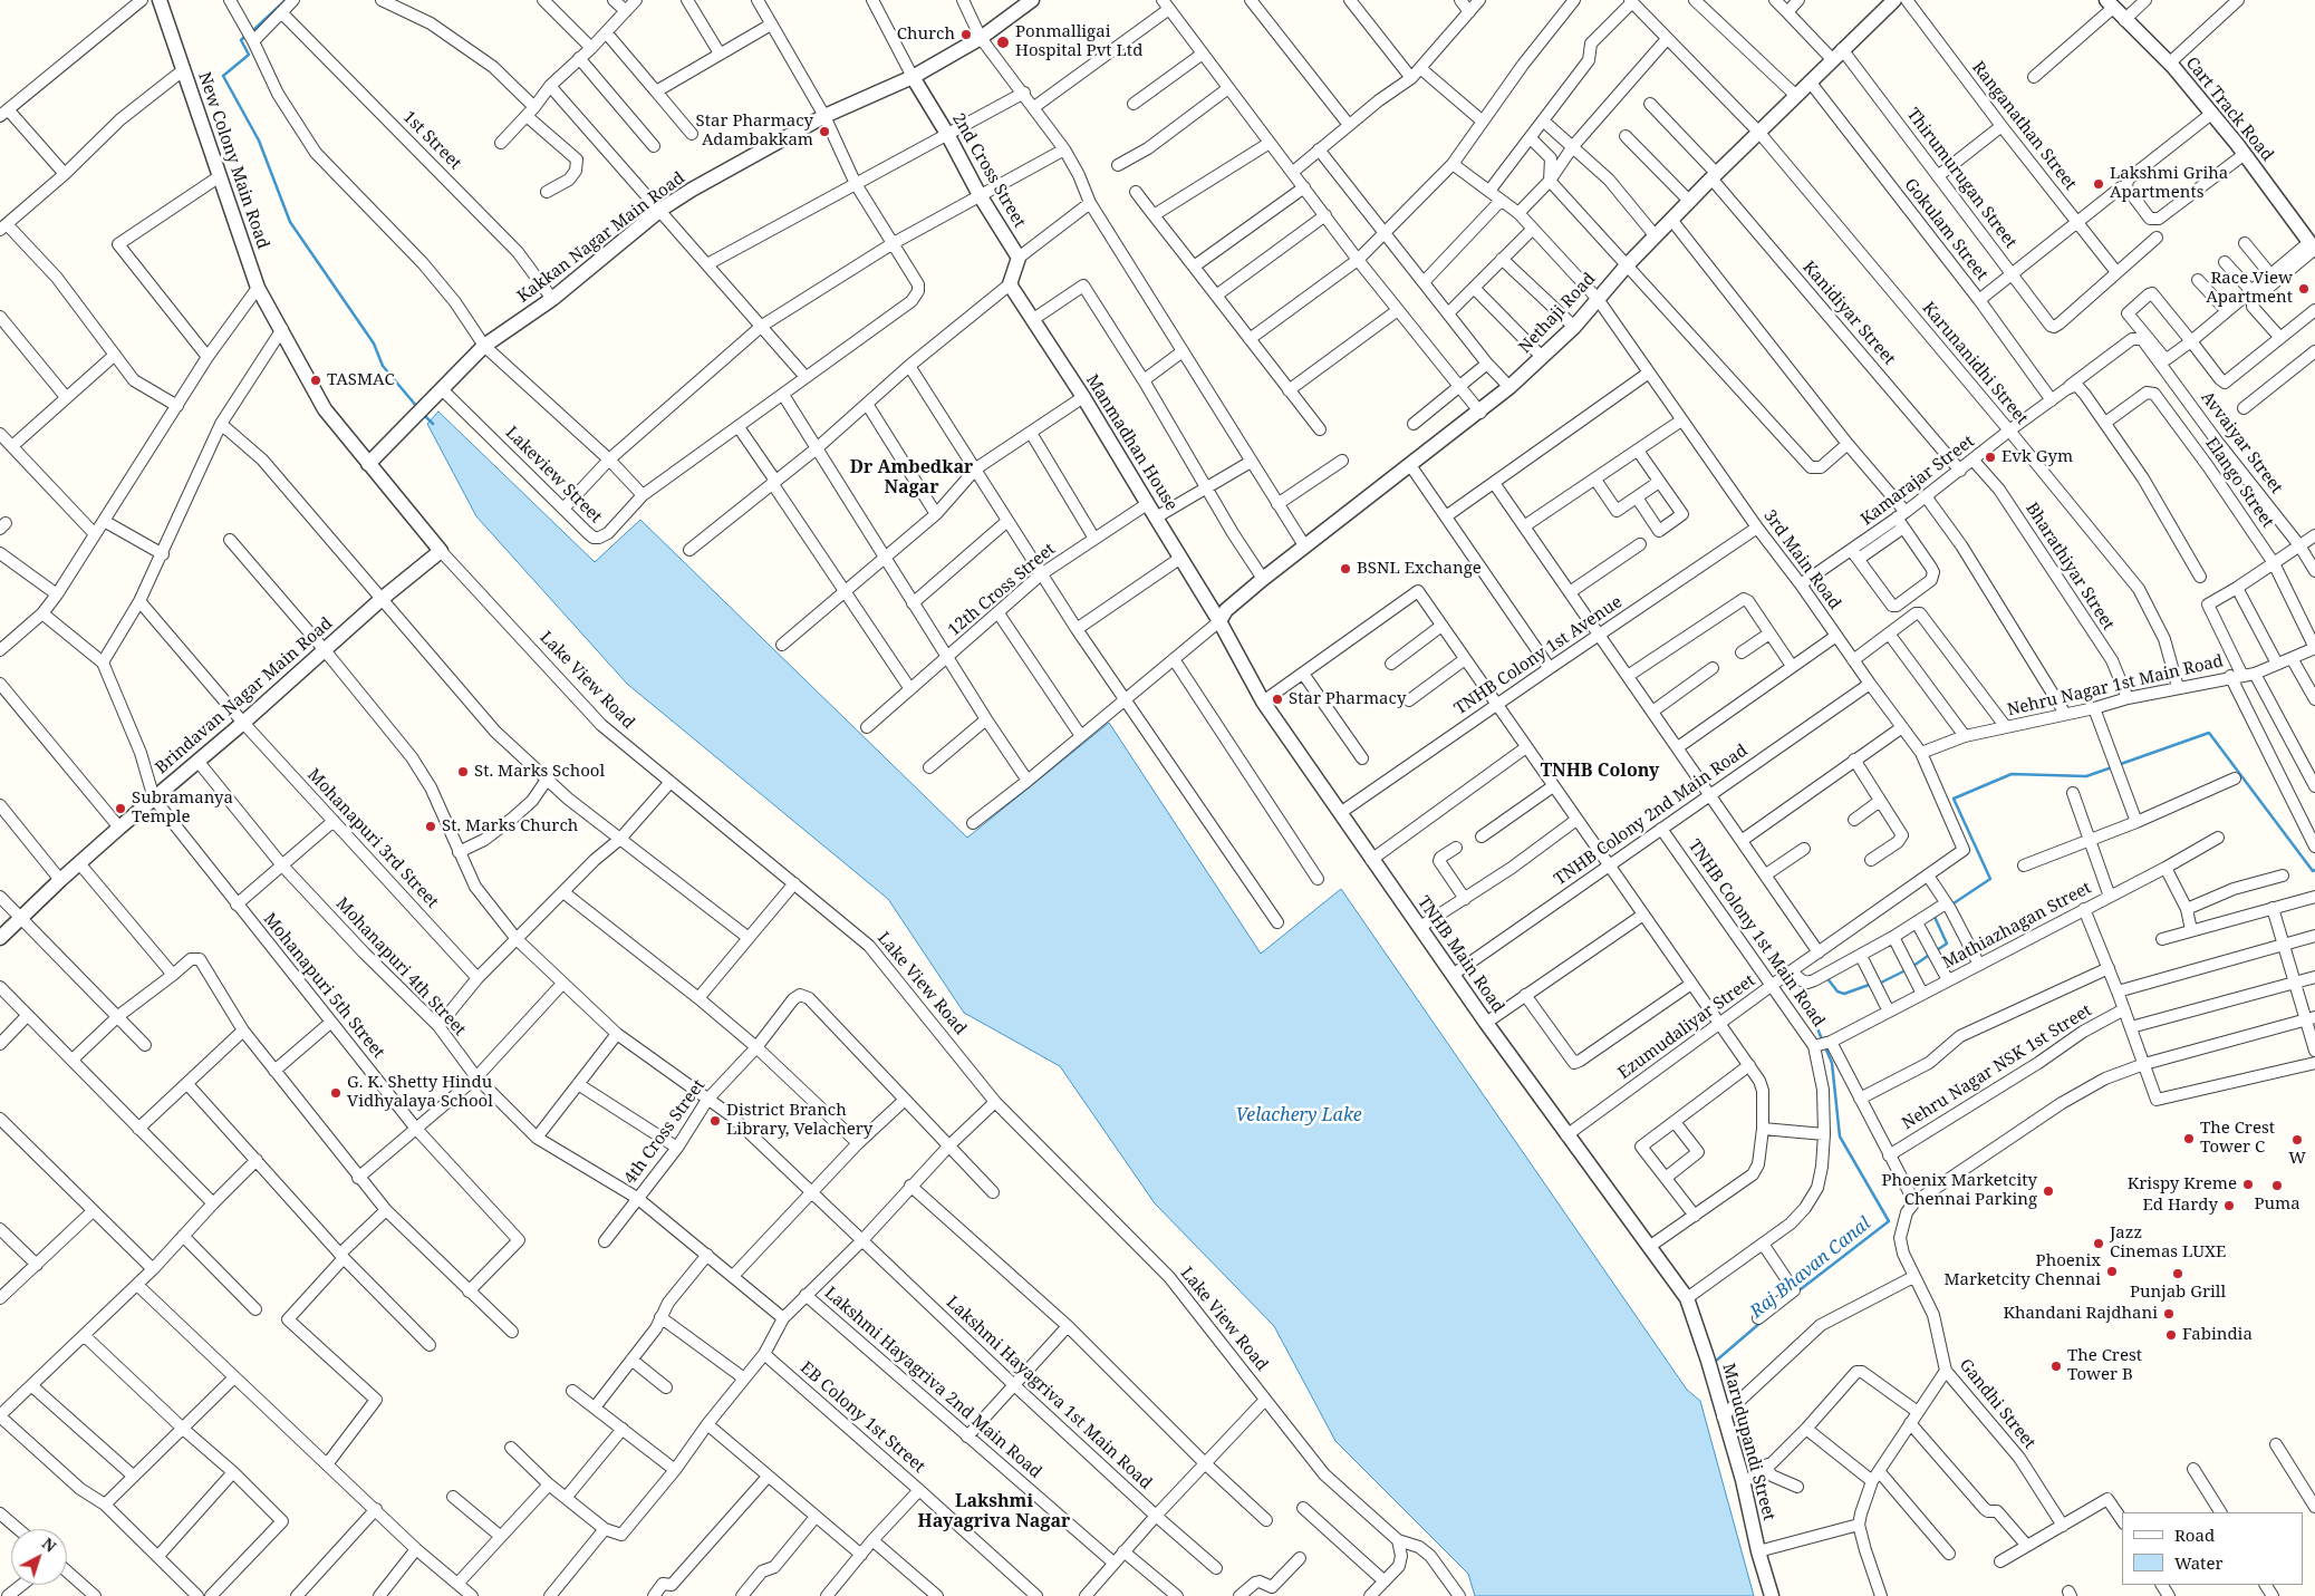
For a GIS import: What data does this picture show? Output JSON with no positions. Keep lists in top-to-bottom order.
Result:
{
  "streets": {
    "street": [
      "Cart Track Road",
      "Ranganathan Street",
      "1st Street",
      "New Colony Main Road",
      "2nd Cross Street",
      "Thirumurugan Street",
      "Gokulam Street",
      "Kakkan Nagar Main Road",
      "Nethaji Road",
      "Kanidiyar Street",
      "Karunanidhi Street",
      "Manmadhan House",
      "Avvaiyar Street",
      "Lakeview Street",
      "Kamarajar Street",
      "Elango Street",
      "3rd Main Road",
      "Bharathiyar Street",
      "12th Cross Street",
      "TNHB Colony 1st Avenue",
      "Lake View Road",
      "Nehru Nagar 1st Main Road",
      "Brindavan Nagar Main Road",
      "TNHB Colony 2nd Main Road",
      "Mohanapuri 3rd Street",
      "Mathiazhagan Street",
      "TNHB Colony 1st Main Road",
      "TNHB Main Road",
      "Mohanapuri 4th Street",
      "Mohanapuri 5th Street",
      "Ezumudaliyar Street",
      "Nehru Nagar NSK 1st Street",
      "4th Cross Street",
      "Lakshmi Hayagriva 2nd Main Road",
      "Lakshmi Hayagriva 1st Main Road",
      "Gandhi Street",
      "EB Colony 1st Street",
      "Marudupandi Street"
    ]
  },
  "crossings": [
    ["Ranganathan Street", "Thirumurugan Street"],
    ["1st Street", "Kakkan Nagar Main Road"],
    ["New Colony Main Road", "Lake View Road"],
    ["2nd Cross Street", "Kakkan Nagar Main Road"],
    ["Thirumurugan Street", "Nethaji Road"],
    ["Gokulam Street", "Nethaji Road"],
    ["Gokulam Street", "Kamarajar Street"],
    ["Kakkan Nagar Main Road", "Lakeview Street"],
    ["Kakkan Nagar Main Road", "Lake View Road"],
    ["Nethaji Road", "Kanidiyar Street"],
    ["Nethaji Road", "Karunanidhi Street"],
    ["Nethaji Road", "Manmadhan House"],
    ["Nethaji Road", "3rd Main Road"],
    ["Nethaji Road", "TNHB Main Road"],
    ["Kanidiyar Street", "Kamarajar Street"],
    ["Karunanidhi Street", "Kamarajar Street"],
    ["Karunanidhi Street", "Nehru Nagar 1st Main Road"],
    ["Manmadhan House", "12th Cross Street"],
    ["Manmadhan House", "TNHB Main Road"],
    ["Avvaiyar Street", "Kamarajar Street"],
    ["Kamarajar Street", "3rd Main Road"],
    ["Kamarajar Street", "Bharathiyar Street"],
    ["Elango Street", "Nehru Nagar 1st Main Road"],
    ["3rd Main Road", "TNHB Colony 1st Avenue"],
    ["3rd Main Road", "Nehru Nagar 1st Main Road"],
    ["3rd Main Road", "TNHB Colony 2nd Main Road"],
    ["3rd Main Road", "Ezumudaliyar Street"],
    ["Bharathiyar Street", "Nehru Nagar 1st Main Road"],
    ["TNHB Colony 1st Avenue", "TNHB Main Road"],
    ["Lake View Road", "Brindavan Nagar Main Road"],
    ["Brindavan Nagar Main Road", "Mohanapuri 3rd Street"],
    ["Brindavan Nagar Main Road", "Mohanapuri 4th Street"],
    ["Brindavan Nagar Main Road", "Mohanapuri 5th Street"],
    ["Brindavan Nagar Main Road", "Lakshmi Hayagriva 1st Main Road"],
    ["TNHB Colony 2nd Main Road", "TNHB Colony 1st Main Road"],
    ["TNHB Colony 2nd Main Road", "TNHB Main Road"],
    ["Mathiazhagan Street", "TNHB Colony 1st Main Road"],
    ["TNHB Colony 1st Main Road", "TNHB Main Road"],
    ["TNHB Colony 1st Main Road", "Ezumudaliyar Street"],
    ["TNHB Colony 1st Main Road", "Marudupandi Street"],
    ["TNHB Main Road", "Ezumudaliyar Street"],
    ["TNHB Main Road", "Marudupandi Street"],
    ["Mohanapuri 4th Street", "4th Cross Street"],
    ["4th Cross Street", "Lakshmi Hayagriva 1st Main Road"]
  ],
  "districts": ["Dr Ambedkar Nagar", "TNHB Colony", "Lakshmi Hayagriva Nagar"],
  "water": ["Velachery Lake", "Raj Bhavan Canal"],
  "places": [
    "Church",
    "Ponmalligai Hospital Pvt Ltd",
    "Star Pharmacy Adambakkam",
    "Lakshmi Griha Apartments",
    "Race View Apartment",
    "TASMAC",
    "Evk Gym",
    "BSNL Exchange",
    "Star Pharmacy",
    "St. Marks School",
    "Subramanya Temple",
    "St. Marks Church",
    "G. K. Shetty Hindu Vidhyalaya School",
    "District Branch Library, Velachery",
    "The Crest Tower C",
    "W",
    "Krispy Kreme",
    "Puma",
    "Phoenix Marketcity Chennai Parking",
    "Ed Hardy",
    "Jazz Cinemas LUXE",
    "Phoenix Marketcity Chennai",
    "Punjab Grill",
    "Khandani Rajdhani",
    "Fabindia",
    "The Crest Tower B"
  ],
  "legend": ["Road", "Water"],
  "north": "top right"
}
